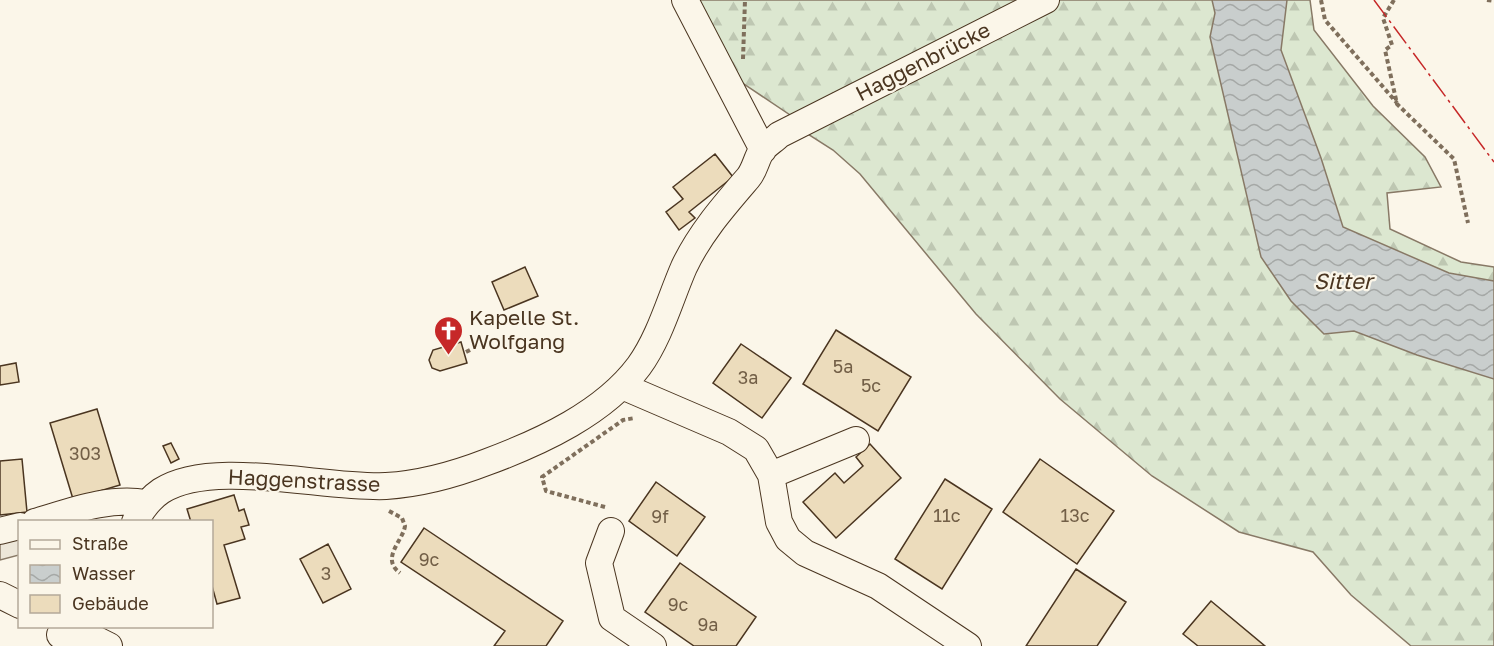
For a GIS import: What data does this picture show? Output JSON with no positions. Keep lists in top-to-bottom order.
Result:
{
  "streets": {
    "street": ["Haggenbrücke", "Haggenstrasse"]
  },
  "crossings": [
    ["Haggenbrücke", "Haggenstrasse"]
  ],
  "water": ["Sitter"],
  "places": {
    "church": ["Kapelle St. Wolfgang"]
  },
  "house_numbers": [
    "5a",
    "3a",
    "5c",
    "303",
    "11c",
    "13c",
    "9f",
    "9c",
    "3",
    "9c",
    "9a"
  ],
  "legend": ["Straße", "Wasser", "Gebäude"]
}
